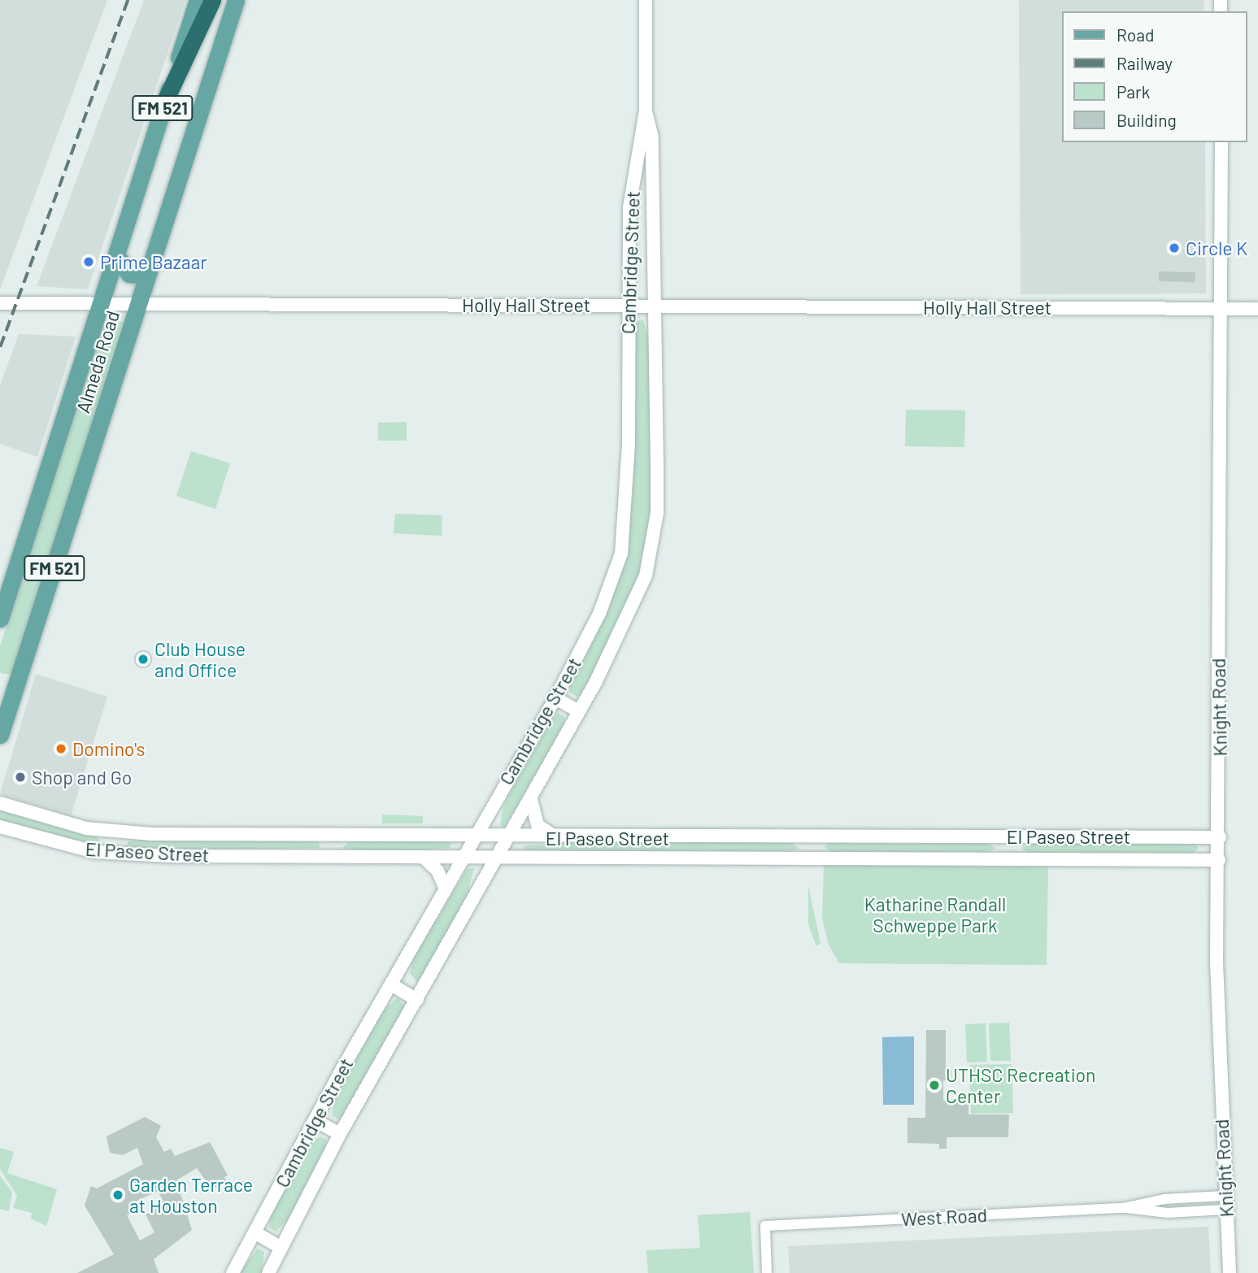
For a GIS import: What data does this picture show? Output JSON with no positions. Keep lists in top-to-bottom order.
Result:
{
  "streets": {
    "main road": ["FM 521", "Almeda Road"],
    "street": [
      "Cambridge Street",
      "Holly Hall Street",
      "Knight Road",
      "El Paseo Street",
      "West Road"
    ]
  },
  "crossings": [
    ["Cambridge Street", "Holly Hall Street"],
    ["Cambridge Street", "El Paseo Street"],
    ["Holly Hall Street", "Almeda Road"],
    ["Holly Hall Street", "Knight Road"],
    ["Knight Road", "El Paseo Street"],
    ["Knight Road", "West Road"]
  ],
  "parks": ["Katharine Randall Schweppe Park"],
  "places": [
    "Circle K",
    "Prime Bazaar",
    "Club House and Office",
    "Domino's",
    "Shop and Go",
    "UTHSC Recreation Center",
    "Garden Terrace at Houston"
  ],
  "legend": [
    "Road",
    "Railway",
    "Park",
    "Building"
  ]
}
